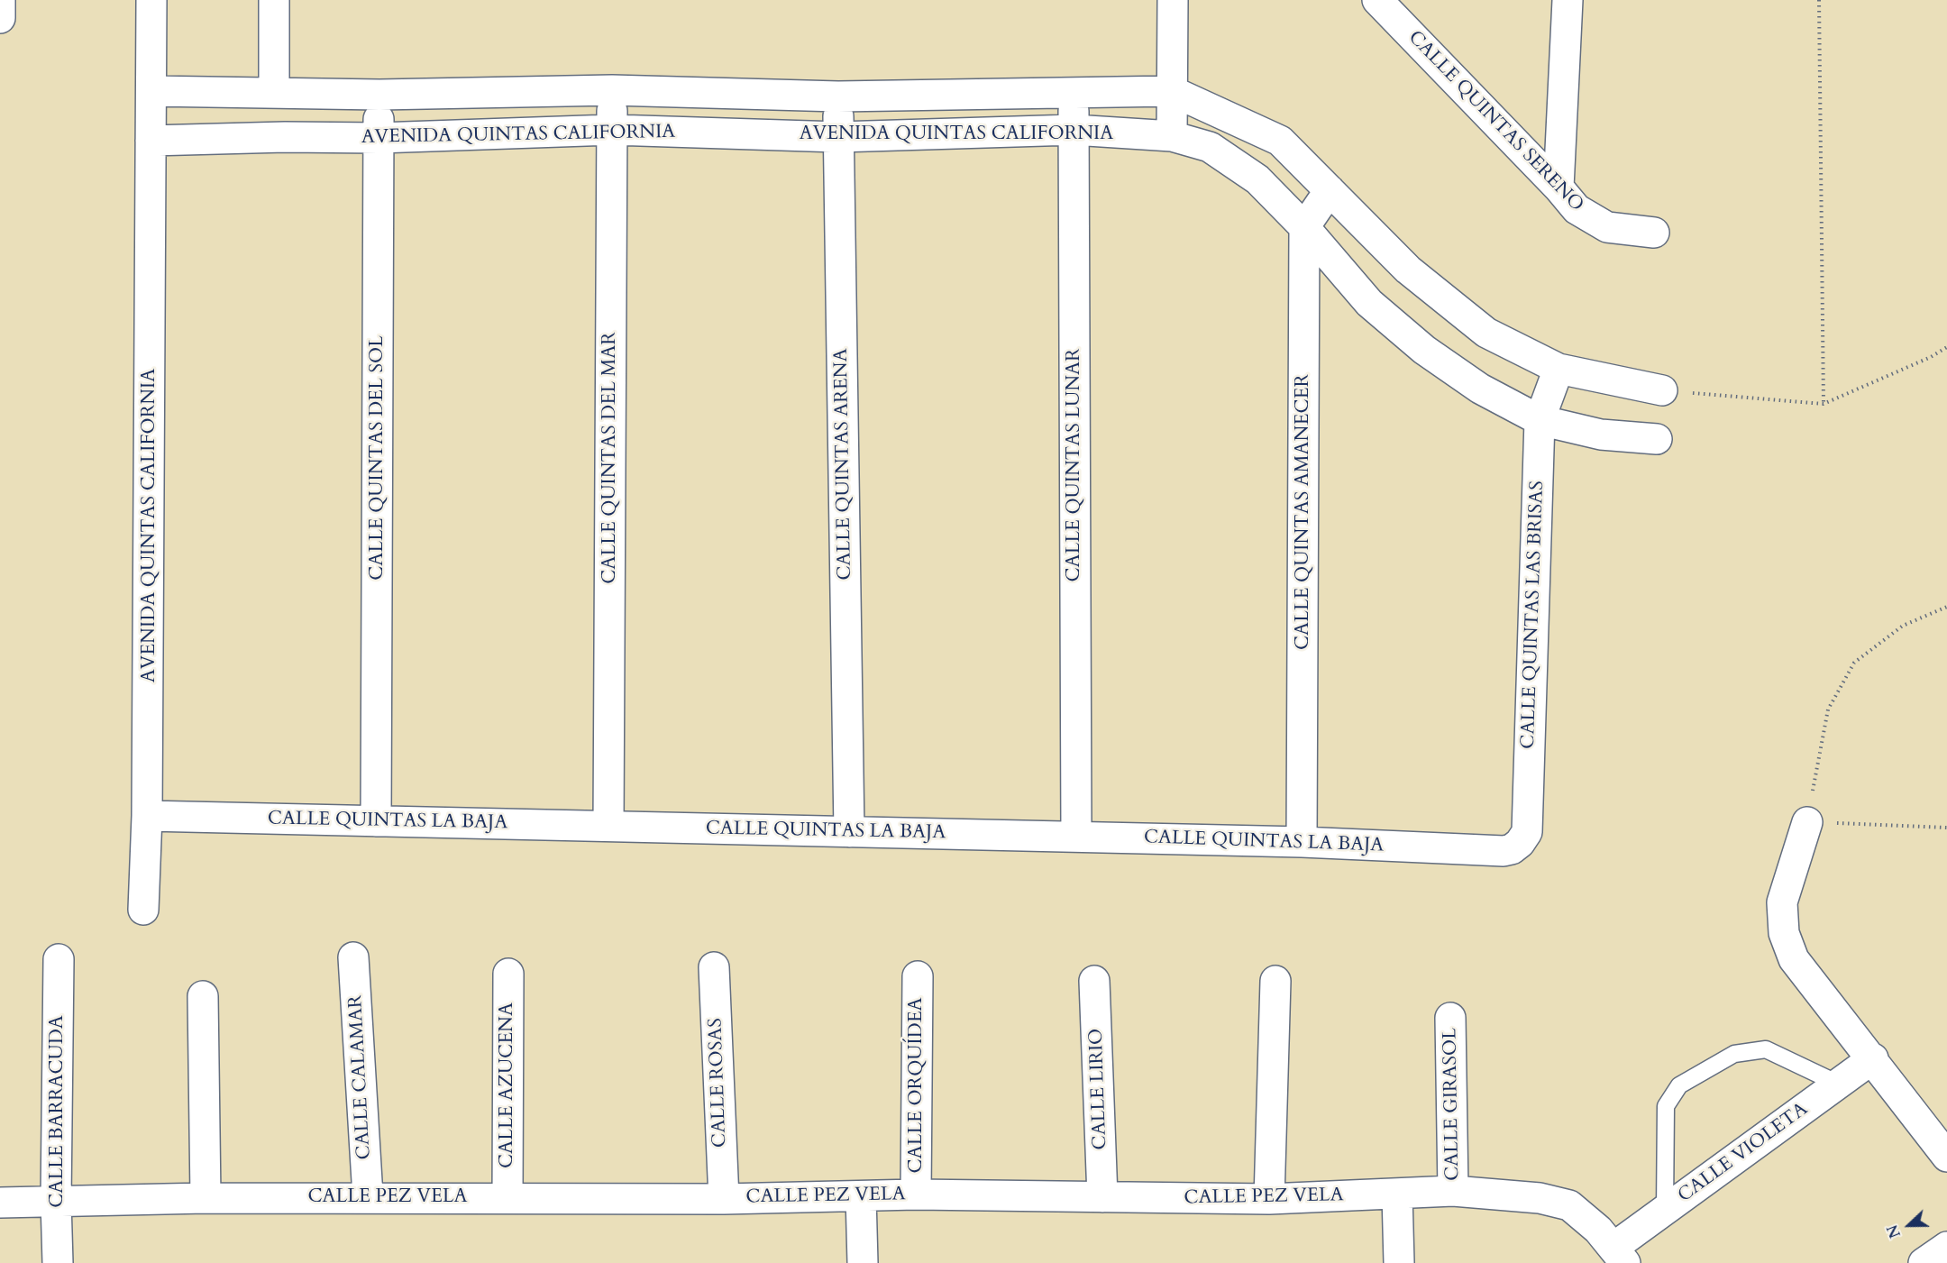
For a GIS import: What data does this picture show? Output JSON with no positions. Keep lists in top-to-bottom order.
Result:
{
  "streets": {
    "street": [
      "CALLE QUINTAS SERENO",
      "AVENIDA QUINTAS CALIFORNIA",
      "CALLE QUINTAS DEL SOL",
      "CALLE QUINTAS DEL MAR",
      "CALLE QUINTAS ARENA",
      "CALLE QUINTAS LUNAR",
      "CALLE QUINTAS AMANECER",
      "CALLE QUINTAS LAS BRISAS",
      "CALLE QUINTAS LA BAJA",
      "CALLE CALAMAR",
      "CALLE ROSAS",
      "CALLE AZUCENA",
      "CALLE ORQUÍDEA",
      "CALLE LIRIO",
      "CALLE GIRASOL",
      "CALLE BARRACUDA",
      "CALLE VIOLETA",
      "CALLE PEZ VELA"
    ]
  },
  "crossings": [
    ["AVENIDA QUINTAS CALIFORNIA", "CALLE QUINTAS DEL SOL"],
    ["AVENIDA QUINTAS CALIFORNIA", "CALLE QUINTAS DEL MAR"],
    ["AVENIDA QUINTAS CALIFORNIA", "CALLE QUINTAS ARENA"],
    ["AVENIDA QUINTAS CALIFORNIA", "CALLE QUINTAS LUNAR"],
    ["AVENIDA QUINTAS CALIFORNIA", "CALLE QUINTAS AMANECER"],
    ["AVENIDA QUINTAS CALIFORNIA", "CALLE QUINTAS LAS BRISAS"],
    ["AVENIDA QUINTAS CALIFORNIA", "CALLE QUINTAS LA BAJA"],
    ["CALLE QUINTAS DEL SOL", "CALLE QUINTAS LA BAJA"],
    ["CALLE QUINTAS DEL MAR", "CALLE QUINTAS LA BAJA"],
    ["CALLE QUINTAS ARENA", "CALLE QUINTAS LA BAJA"],
    ["CALLE QUINTAS LUNAR", "CALLE QUINTAS LA BAJA"],
    ["CALLE QUINTAS AMANECER", "CALLE QUINTAS LA BAJA"],
    ["CALLE QUINTAS LAS BRISAS", "CALLE QUINTAS LA BAJA"],
    ["CALLE CALAMAR", "CALLE PEZ VELA"],
    ["CALLE ROSAS", "CALLE PEZ VELA"],
    ["CALLE AZUCENA", "CALLE PEZ VELA"],
    ["CALLE ORQUÍDEA", "CALLE PEZ VELA"],
    ["CALLE LIRIO", "CALLE PEZ VELA"],
    ["CALLE GIRASOL", "CALLE PEZ VELA"],
    ["CALLE BARRACUDA", "CALLE PEZ VELA"],
    ["CALLE VIOLETA", "CALLE PEZ VELA"]
  ],
  "north": "left"
}
